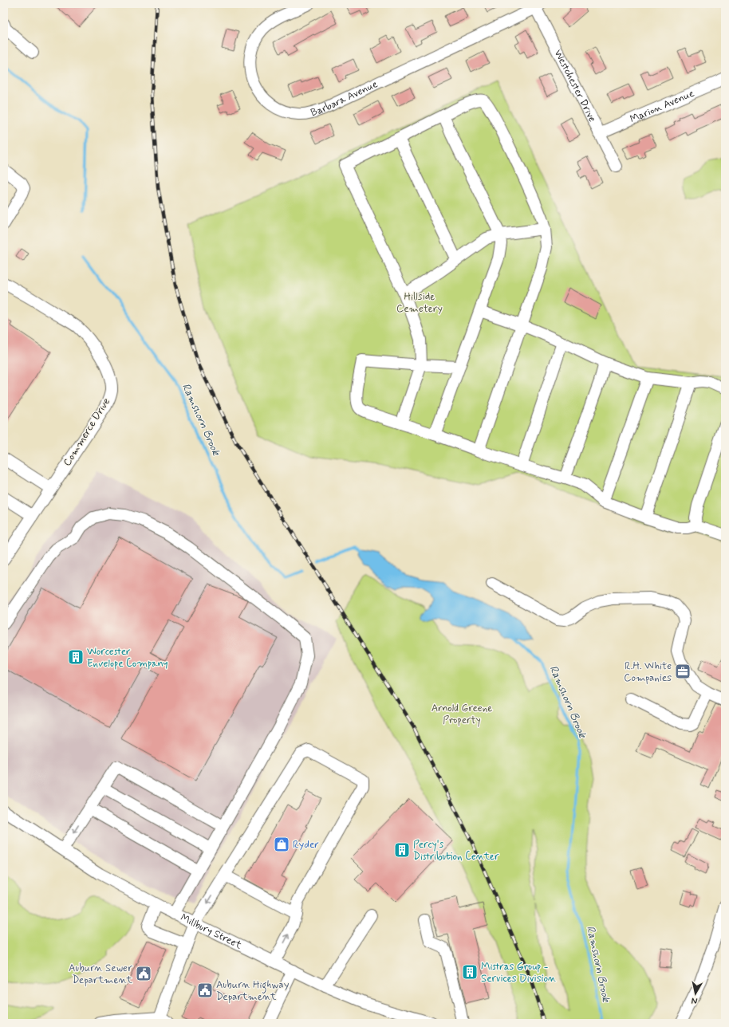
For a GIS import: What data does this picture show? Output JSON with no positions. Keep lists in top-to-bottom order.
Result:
{
  "streets": {
    "street": [
      "Westchester Drive",
      "Barbara Avenue",
      "Marion Avenue",
      "Commerce Drive",
      "Millbury Street"
    ]
  },
  "crossings": [
    ["Westchester Drive", "Barbara Avenue"],
    ["Westchester Drive", "Marion Avenue"]
  ],
  "water": ["Ramshorn Brook"],
  "parks": ["Hillside Cemetery", "Arnold Greene Property"],
  "places": {
    "building": ["Worcester Envelope Company", "Percy's Distribution Center", "Mistras Group - Services Division"],
    "office": ["R.H. White Companies"],
    "shop": ["Ryder"],
    "public building": ["Auburn Sewer Department", "Auburn Highway Department"]
  },
  "north": "bottom"
}
